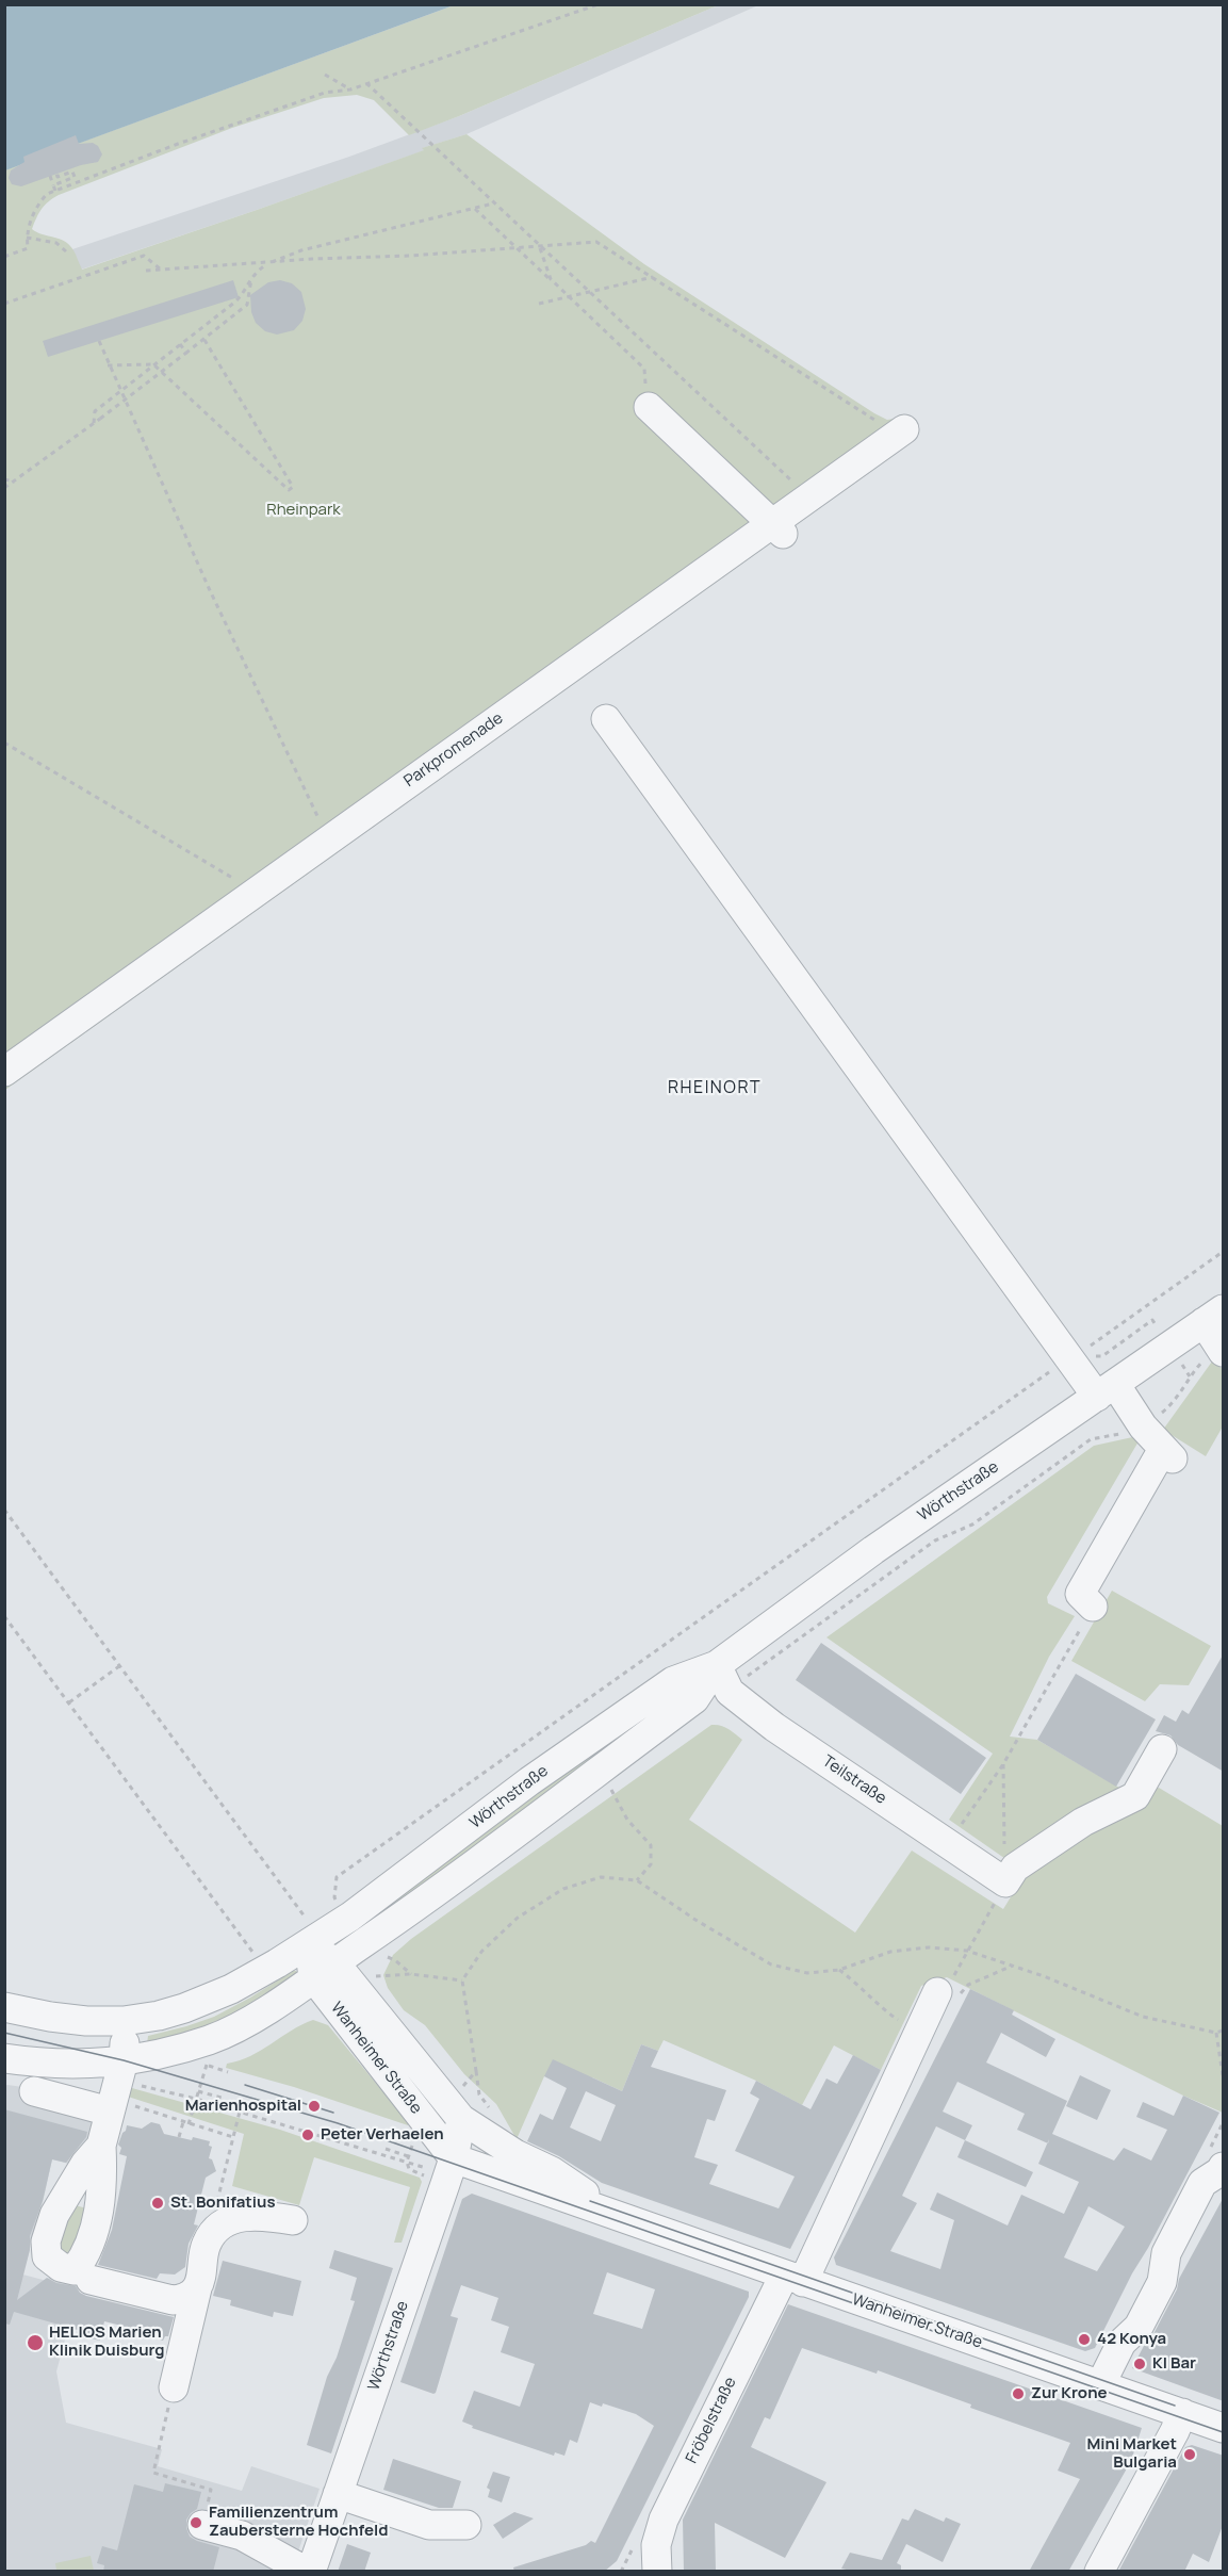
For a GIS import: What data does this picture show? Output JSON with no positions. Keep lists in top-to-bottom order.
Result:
{
  "streets": {
    "street": [
      "Parkpromenade",
      "Wörthstraße",
      "Teilstraße",
      "Wanheimer Straße",
      "Fröbelstraße"
    ]
  },
  "crossings": [
    ["Wörthstraße", "Teilstraße"],
    ["Wörthstraße", "Wanheimer Straße"],
    ["Wanheimer Straße", "Fröbelstraße"]
  ],
  "districts": ["RHEINORT"],
  "parks": ["Rheinpark"],
  "places": [
    "Marienhospital",
    "Peter Verhaelen",
    "St. Bonifatius",
    "42 Konya",
    "HELIOS Marien Klinik Duisburg",
    "KI Bar",
    "Zur Krone",
    "Mini Market Bulgaria",
    "Familienzentrum Zaubersterne Hochfeld"
  ]
}
